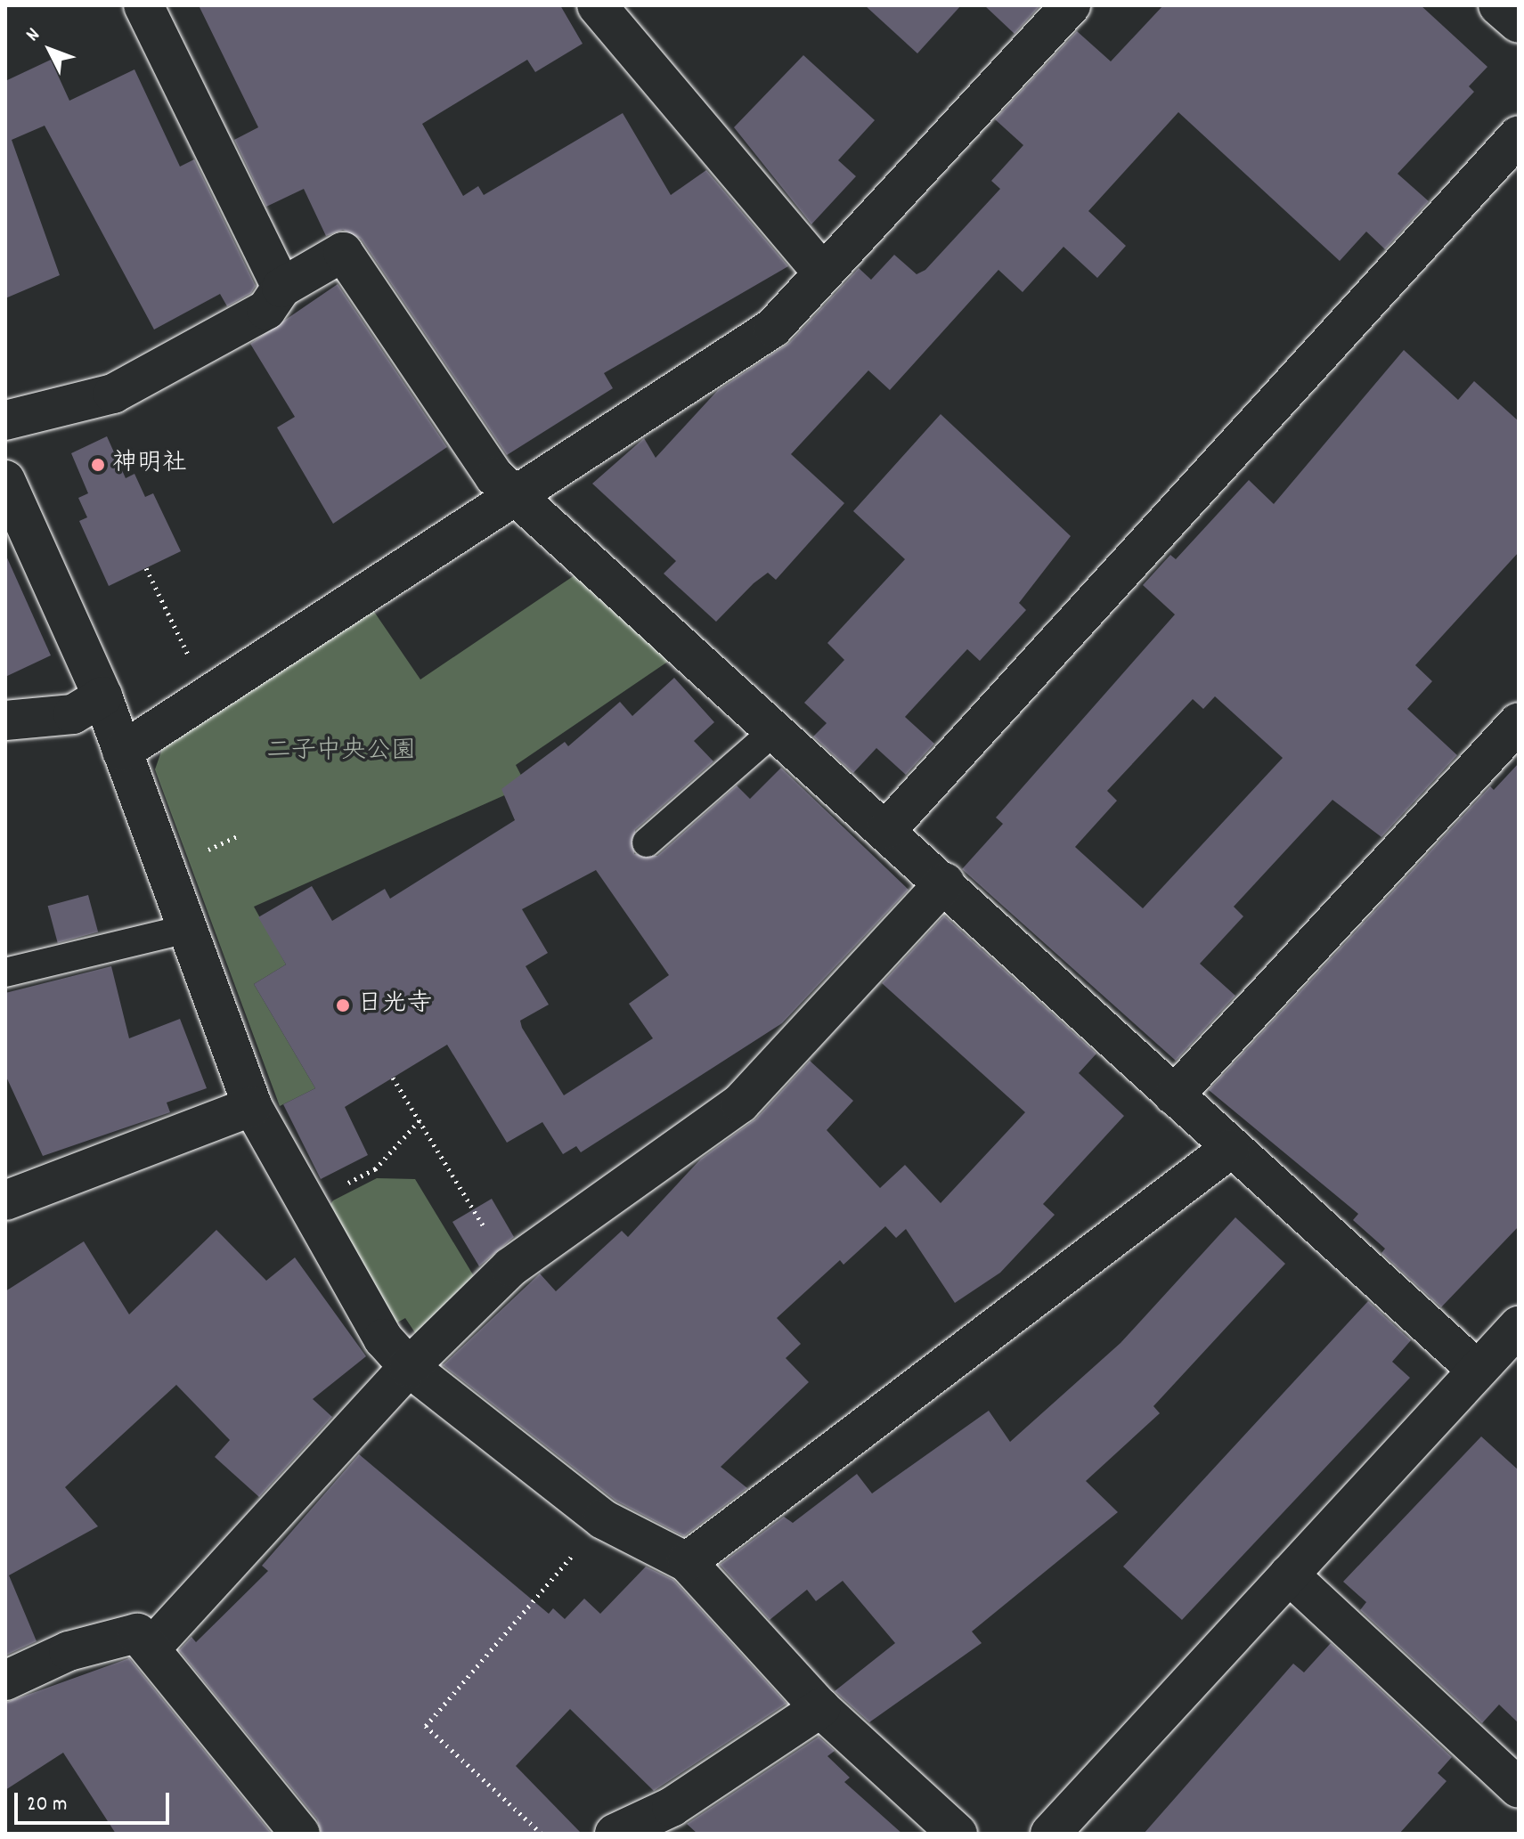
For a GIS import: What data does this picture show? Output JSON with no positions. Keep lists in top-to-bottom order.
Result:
{
  "parks": ["二子中央公園"],
  "places": ["神明社", "日光寺"],
  "scale_bar": "20 m",
  "north": "top left"
}
